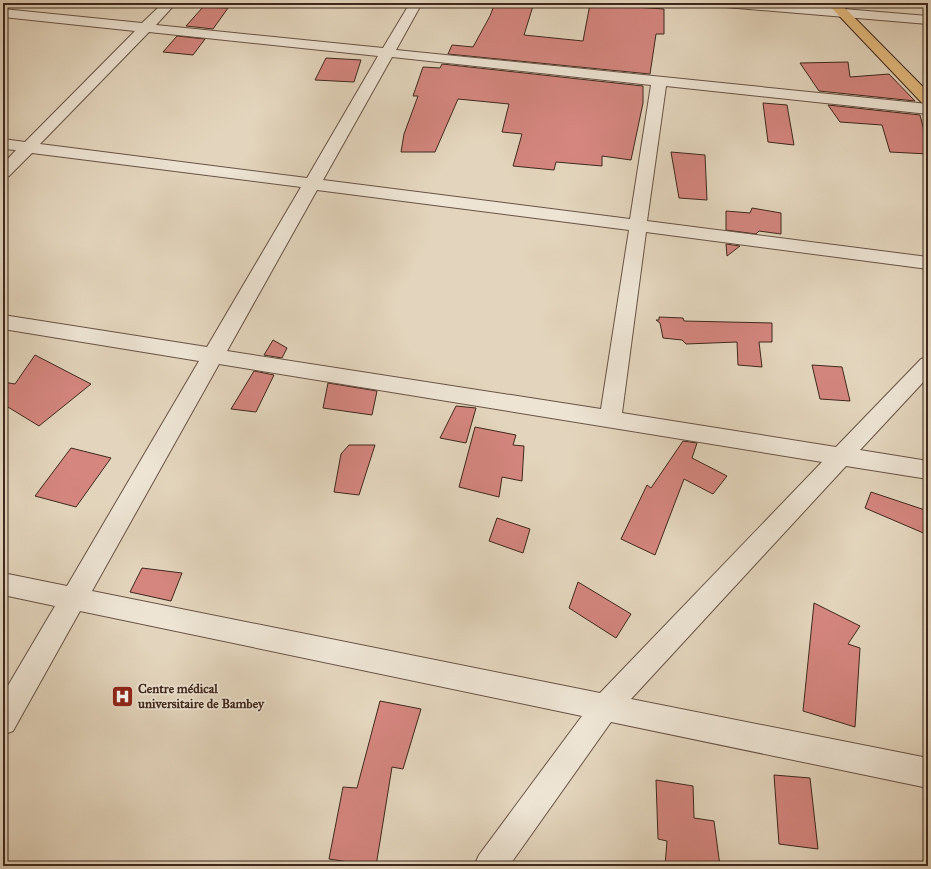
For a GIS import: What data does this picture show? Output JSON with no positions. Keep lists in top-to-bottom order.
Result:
{
  "places": {
    "hospital": ["Centre médical universitaire de Bambey"]
  }
}
